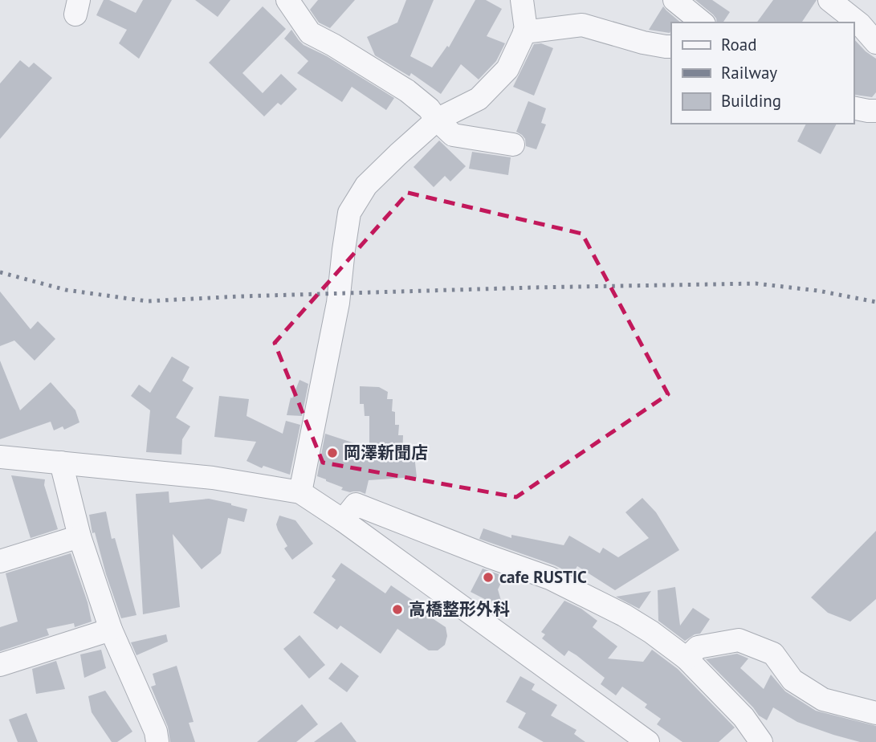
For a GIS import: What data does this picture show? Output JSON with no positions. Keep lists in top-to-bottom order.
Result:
{
  "places": ["岡澤新聞店", "cafe RUSTIC", "高橋整形外科"],
  "legend": ["Road", "Railway", "Building"]
}
